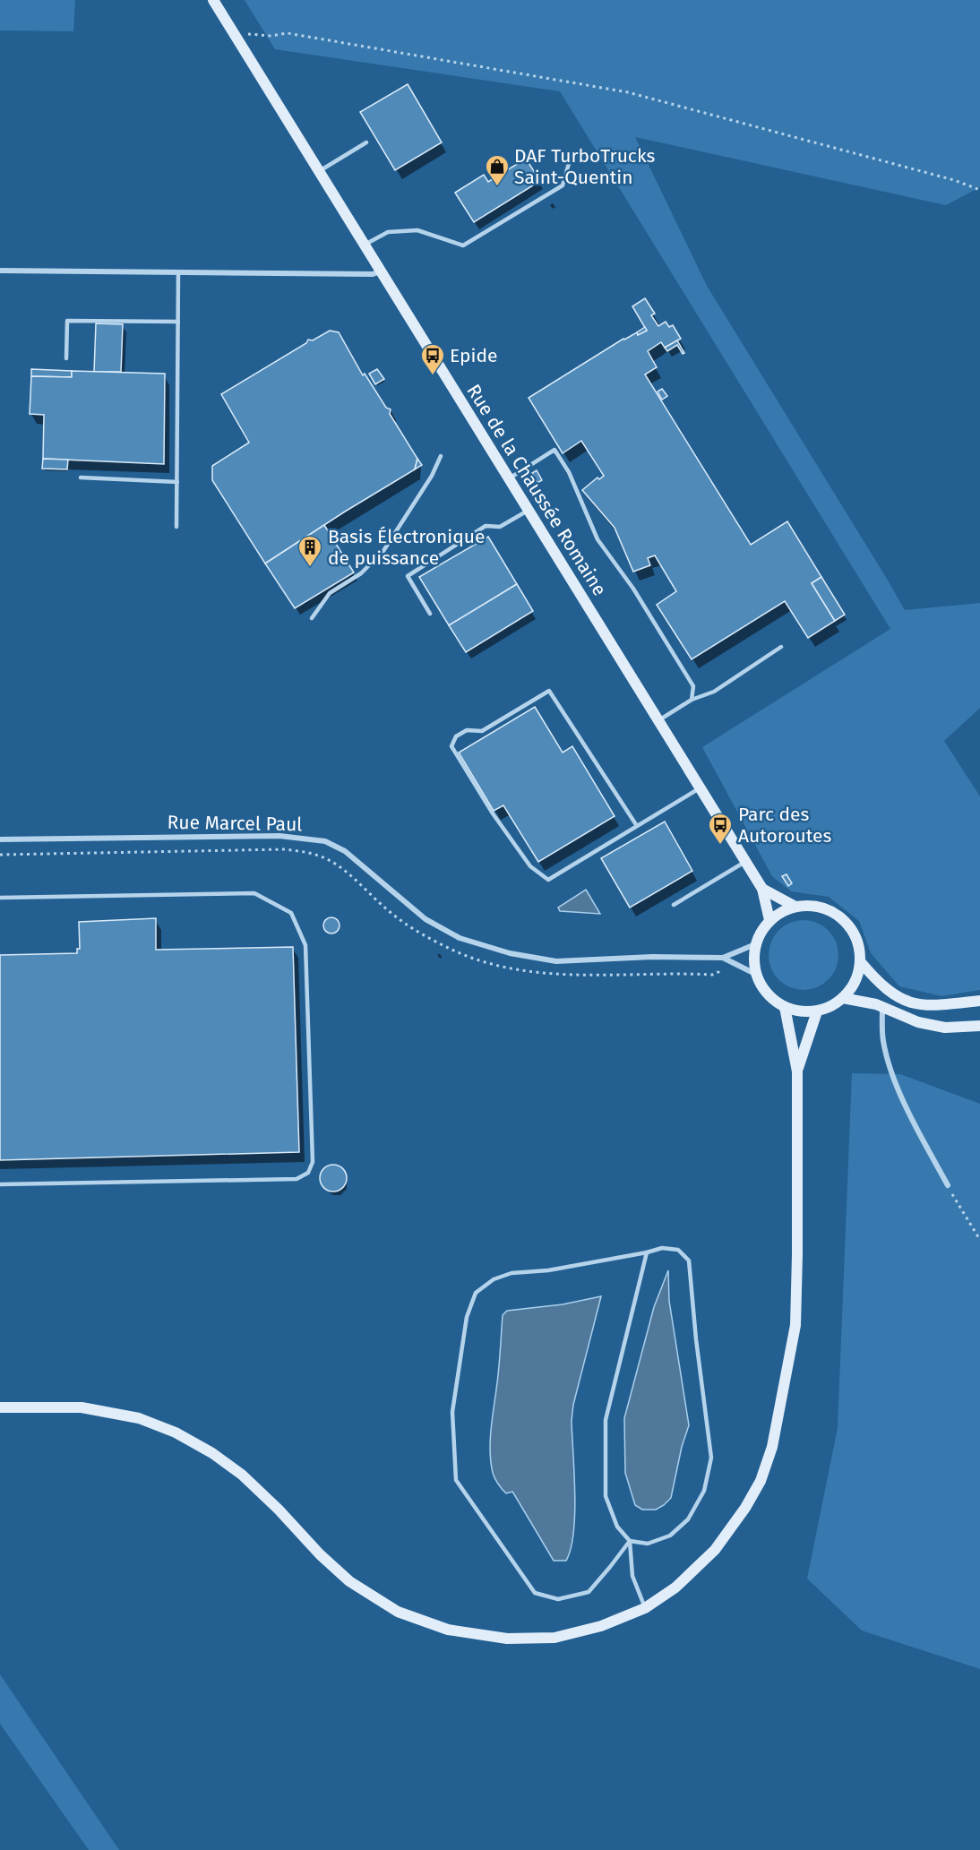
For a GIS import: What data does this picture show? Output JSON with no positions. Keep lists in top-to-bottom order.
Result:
{
  "streets": {
    "street": ["Rue de la Chaussée Romaine", "Rue Marcel Paul"]
  },
  "crossings": [
    ["Rue de la Chaussée Romaine", "Rue Marcel Paul"]
  ],
  "places": {
    "shop": ["DAF TurboTrucks Saint-Quentin"],
    "bus stop": ["Epide", "Parc des Autoroutes"],
    "building": ["Basis Électronique de puissance"]
  }
}
